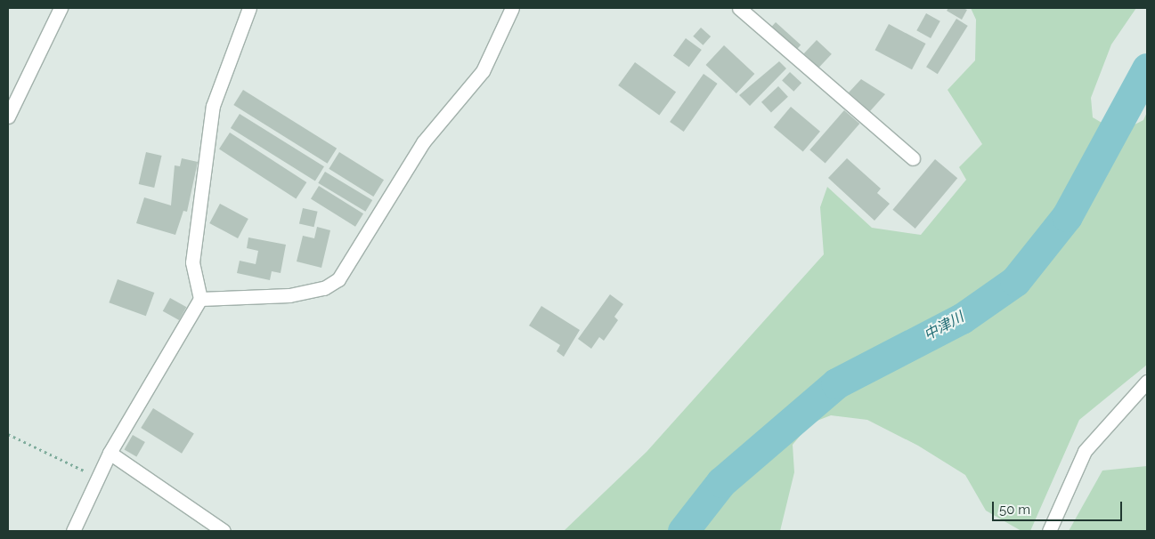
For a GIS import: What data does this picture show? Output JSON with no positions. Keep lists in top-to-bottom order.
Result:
{
  "water": ["中津川"],
  "scale_bar": "50 m"
}
